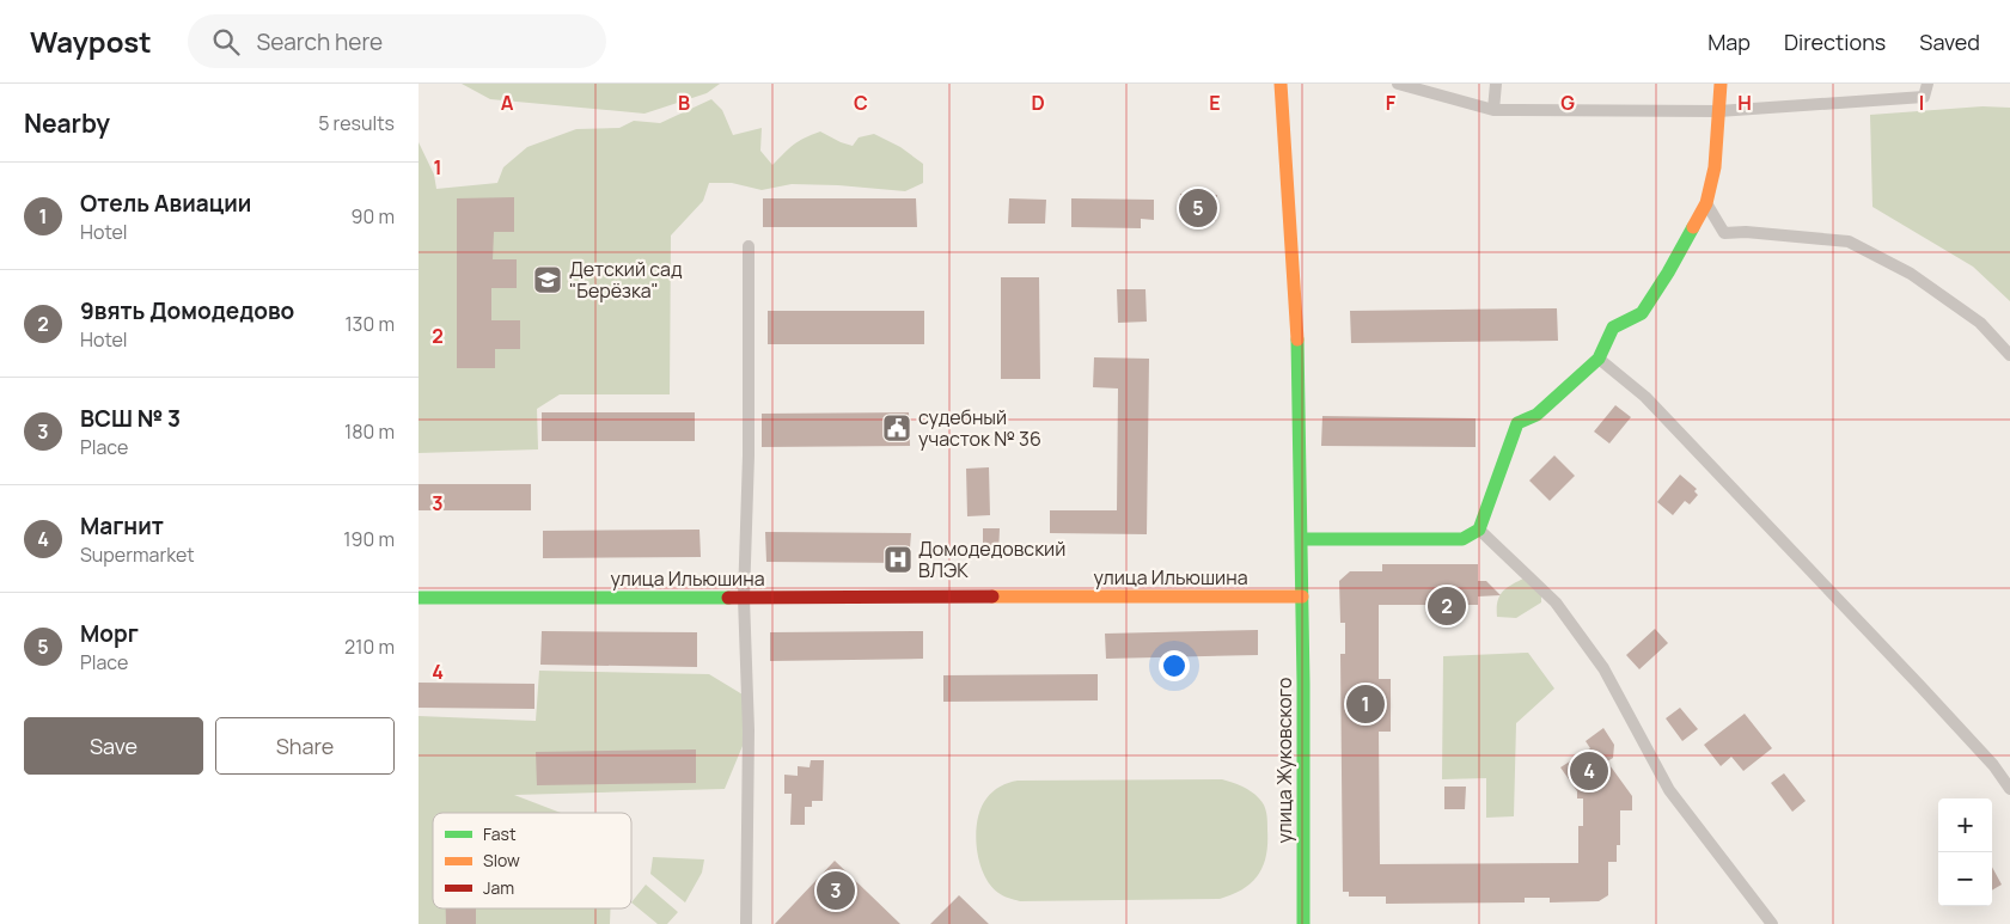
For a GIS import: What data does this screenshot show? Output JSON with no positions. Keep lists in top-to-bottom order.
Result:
{
  "streets": {
    "street": ["улица Ильюшина", "улица Жуковского"]
  },
  "crossings": [
    ["улица Ильюшина", "улица Жуковского"]
  ],
  "places": {
    "school or university": ["Детский сад \"Берёзка\""],
    "public building": ["судебный участок № 36"],
    "hospital": ["Домодедовский ВЛЭК"]
  },
  "legend": ["Fast", "Slow", "Jam"],
  "page": {
    "header": "Waypost",
    "search": "Search here",
    "nav": ["Map", "Directions", "Saved"],
    "heading": ["Nearby", "5 results"],
    "list": [
      {
        "mark": "1",
        "name": "Отель Авиации",
        "note": "Hotel",
        "value": "90 m"
      },
      {
        "mark": "2",
        "name": "9вять Домодедово",
        "note": "Hotel",
        "value": "130 m"
      },
      {
        "mark": "3",
        "name": "ВСШ № 3",
        "note": "Place",
        "value": "180 m"
      },
      {
        "mark": "4",
        "name": "Магнит",
        "note": "Supermarket",
        "value": "190 m"
      },
      {
        "mark": "5",
        "name": "Морг",
        "note": "Place",
        "value": "210 m"
      }
    ],
    "pins": [
      "5",
      "2",
      "1",
      "4",
      "3"
    ],
    "buttons": ["Save", "Share"],
    "map_buttons": ["+", "−"]
  },
  "grid": {
    "columns": [
      "A",
      "B",
      "C",
      "D",
      "E",
      "F",
      "G",
      "H",
      "I"
    ],
    "rows": [
      "1",
      "2",
      "3",
      "4"
    ]
  }
}
